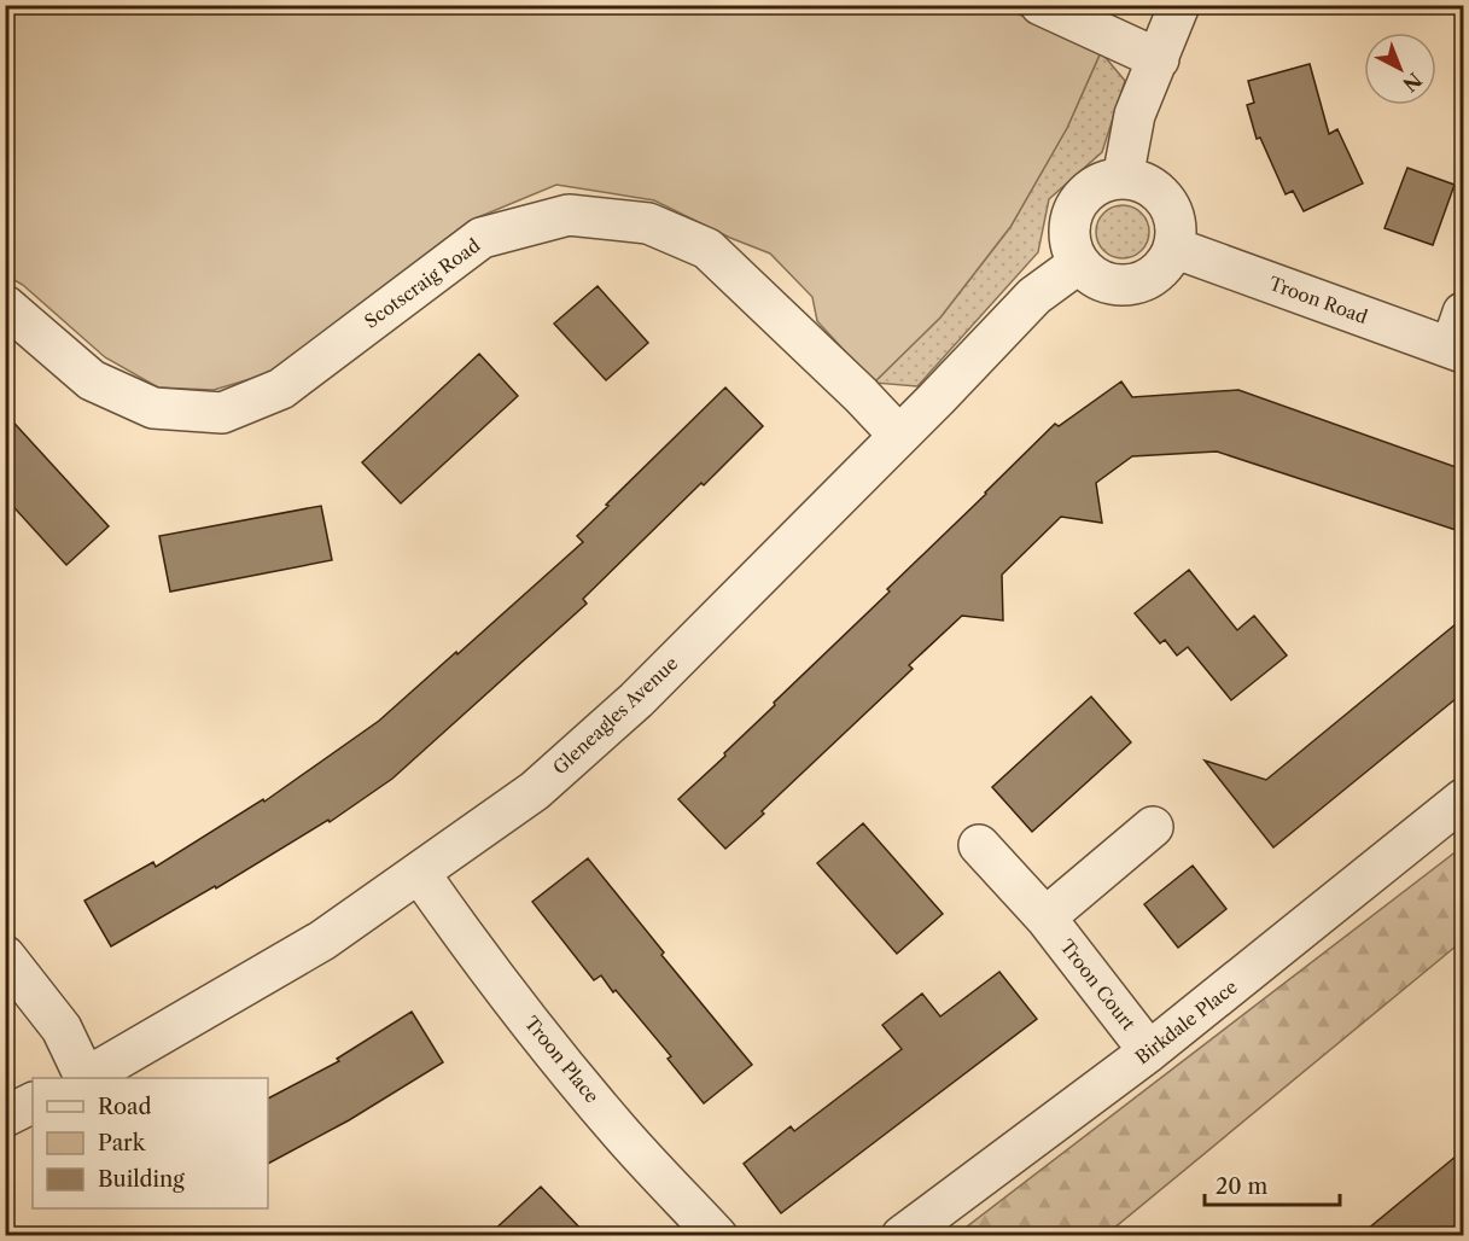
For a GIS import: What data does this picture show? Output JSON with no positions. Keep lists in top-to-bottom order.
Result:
{
  "streets": {
    "street": [
      "Scotscraig Road",
      "Troon Road",
      "Gleneagles Avenue",
      "Troon Court",
      "Birkdale Place",
      "Troon Place"
    ]
  },
  "crossings": [
    ["Scotscraig Road", "Gleneagles Avenue"],
    ["Troon Road", "Gleneagles Avenue"],
    ["Gleneagles Avenue", "Troon Place"],
    ["Troon Court", "Birkdale Place"]
  ],
  "legend": ["Road", "Park", "Building"],
  "scale_bar": "20 m",
  "north": "bottom right"
}
